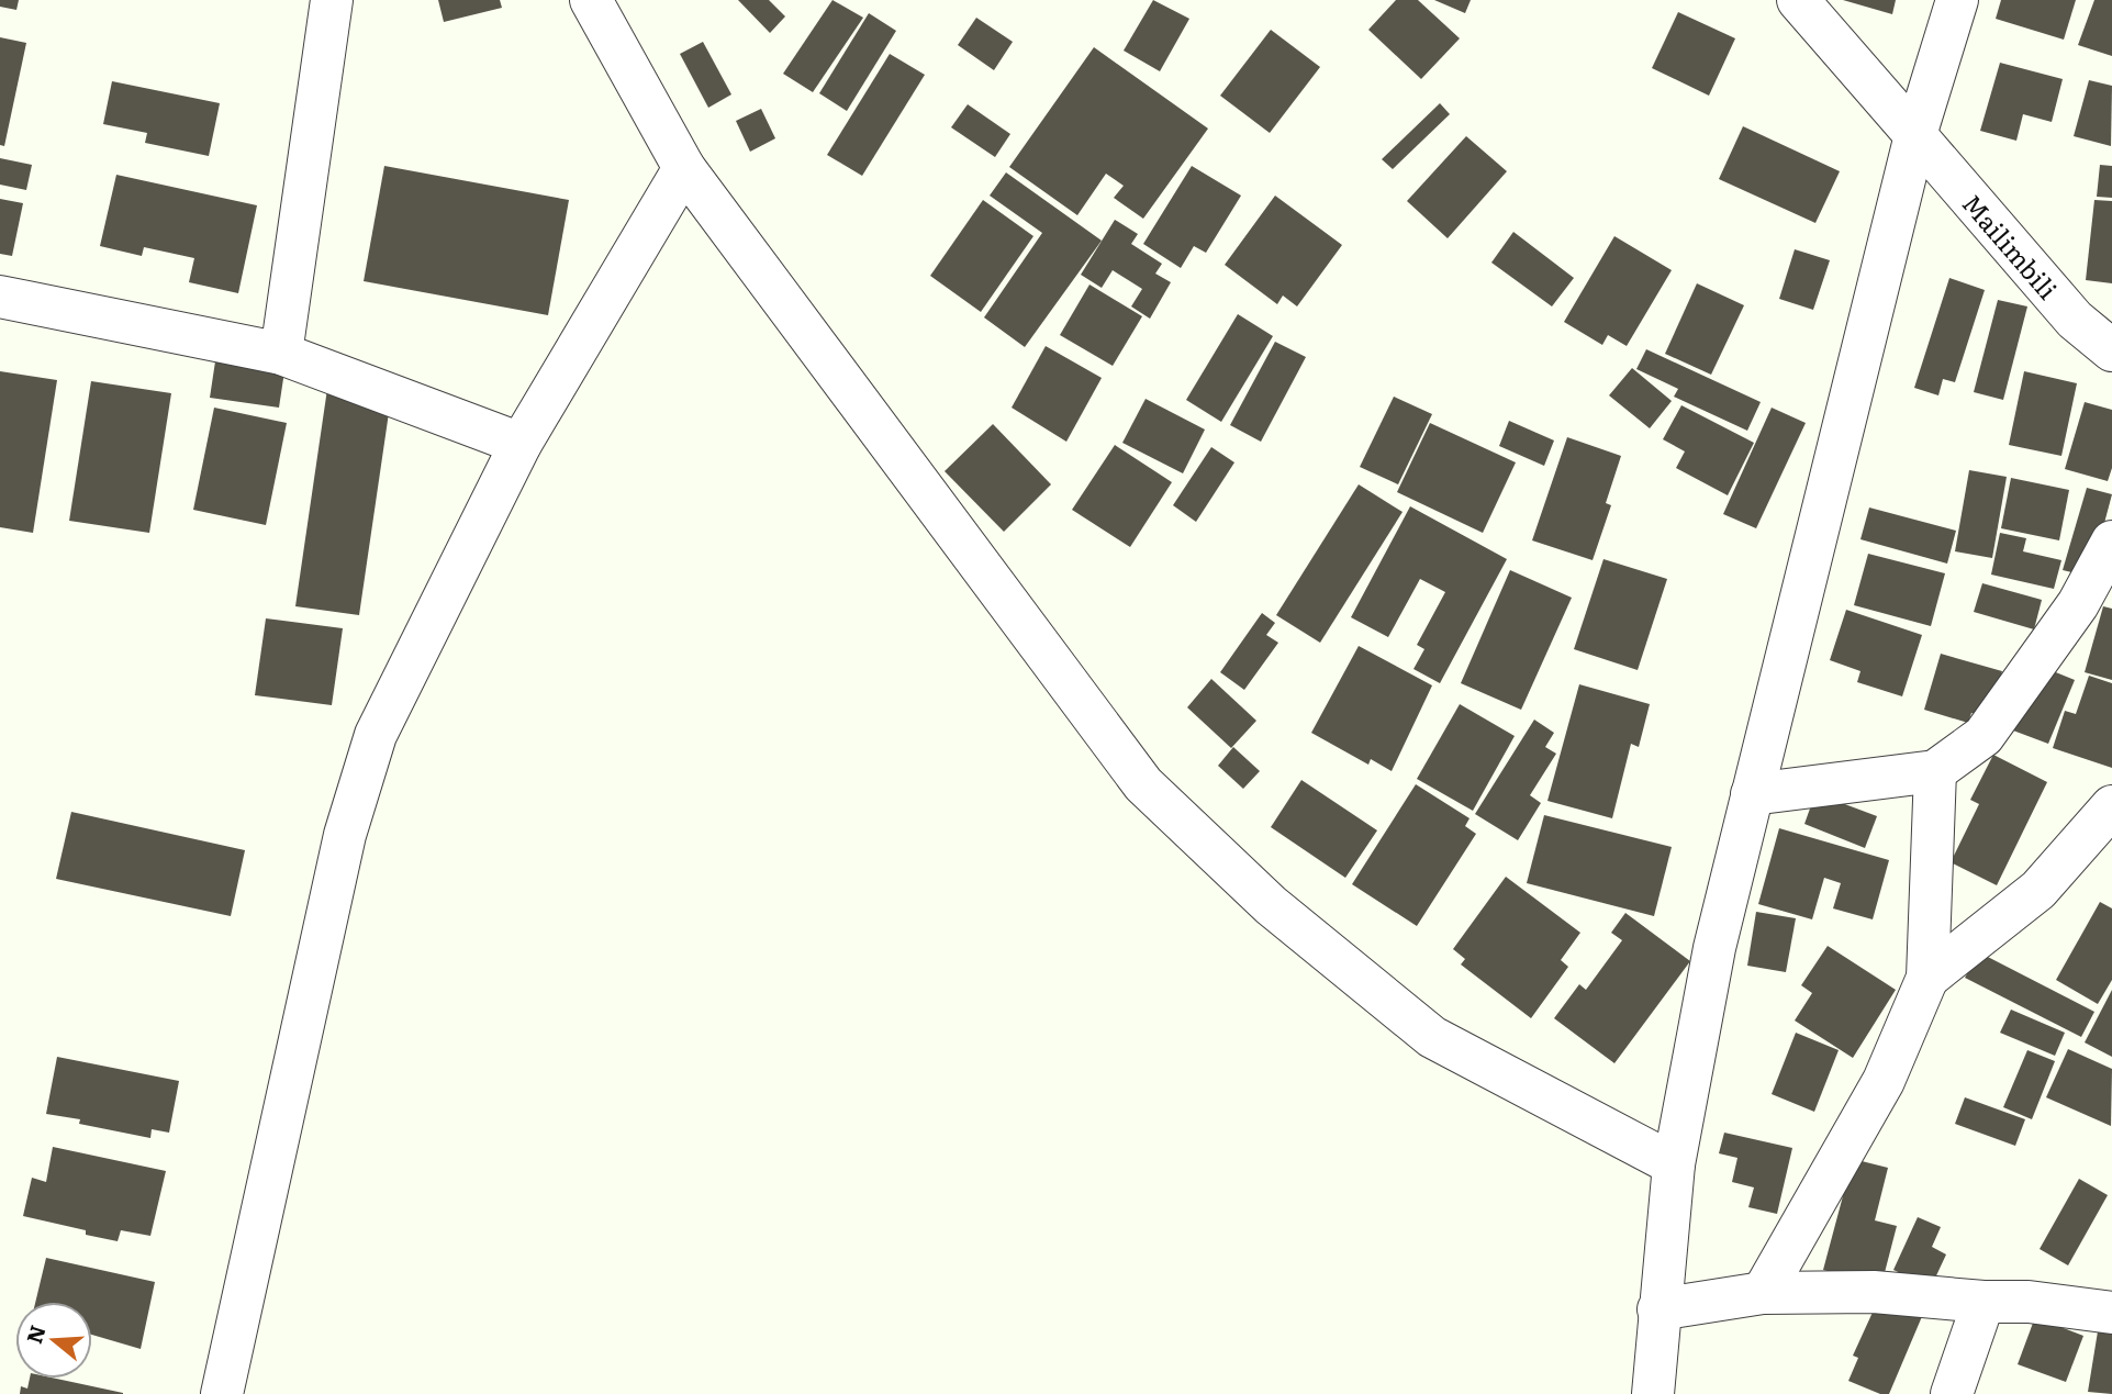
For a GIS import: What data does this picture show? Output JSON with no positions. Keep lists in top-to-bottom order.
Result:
{
  "streets": {
    "street": ["Mailimbili"]
  },
  "north": "left"
}
